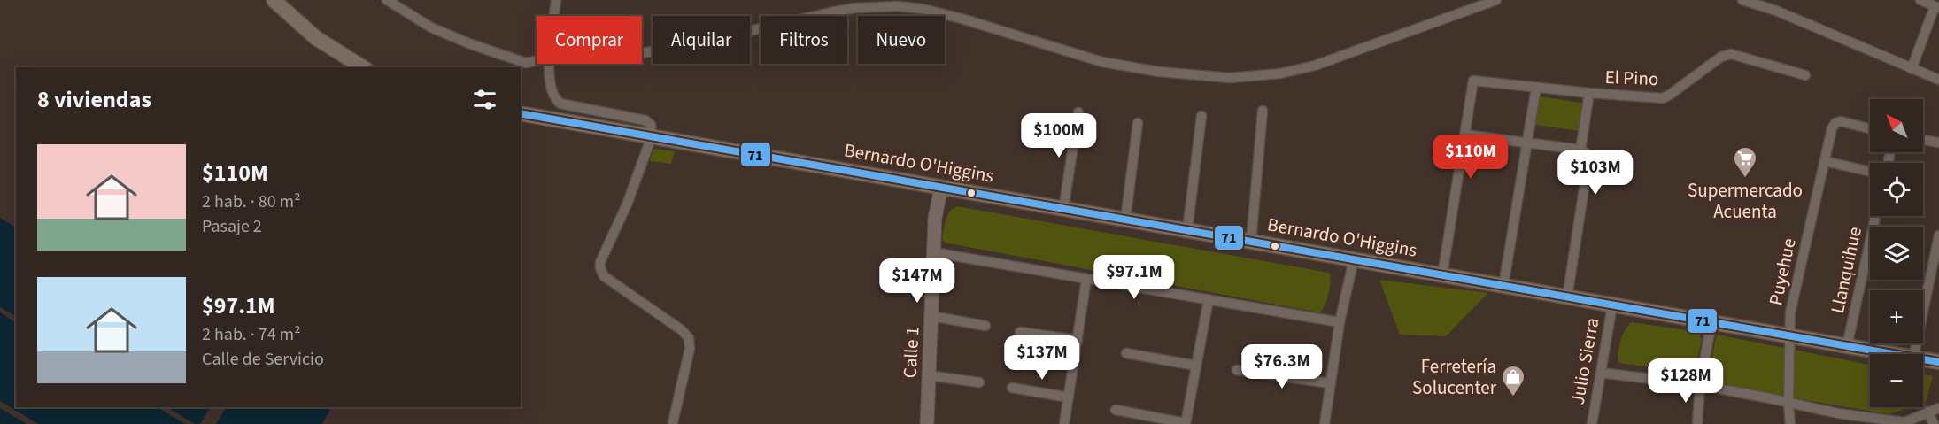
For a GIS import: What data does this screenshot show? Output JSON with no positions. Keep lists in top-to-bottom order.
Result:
{
  "streets": {
    "main road": ["Bernardo O'Higgins"],
    "street": [
      "El Pino",
      "Llanquihue",
      "Puyehue",
      "Calle 1",
      "Julio Sierra"
    ]
  },
  "crossings": [
    ["Bernardo O'Higgins", "Llanquihue"],
    ["Bernardo O'Higgins", "Puyehue"],
    ["Bernardo O'Higgins", "Calle 1"],
    ["Bernardo O'Higgins", "Julio Sierra"]
  ],
  "places": {
    "supermarket": ["Supermercado Acuenta"],
    "shop": ["Ferretería Solucenter"]
  },
  "lines": ["transit line 71"],
  "north": "top left",
  "page": {
    "chip": [
      "Comprar",
      "Alquilar",
      "Filtros",
      "Nuevo"
    ],
    "heading": "8 viviendas",
    "map_buttons": ["+", "−"],
    "price": [
      "$100M",
      "$110M",
      "$103M",
      "$97.1M",
      "$147M",
      "$137M",
      "$76.3M",
      "$128M"
    ],
    "list": [
      {
        "name": "$110M",
        "note": "2 hab. · 80 m² · Pasaje 2"
      },
      {
        "name": "$97.1M",
        "note": "2 hab. · 74 m² · Calle de Servicio"
      }
    ]
  }
}
